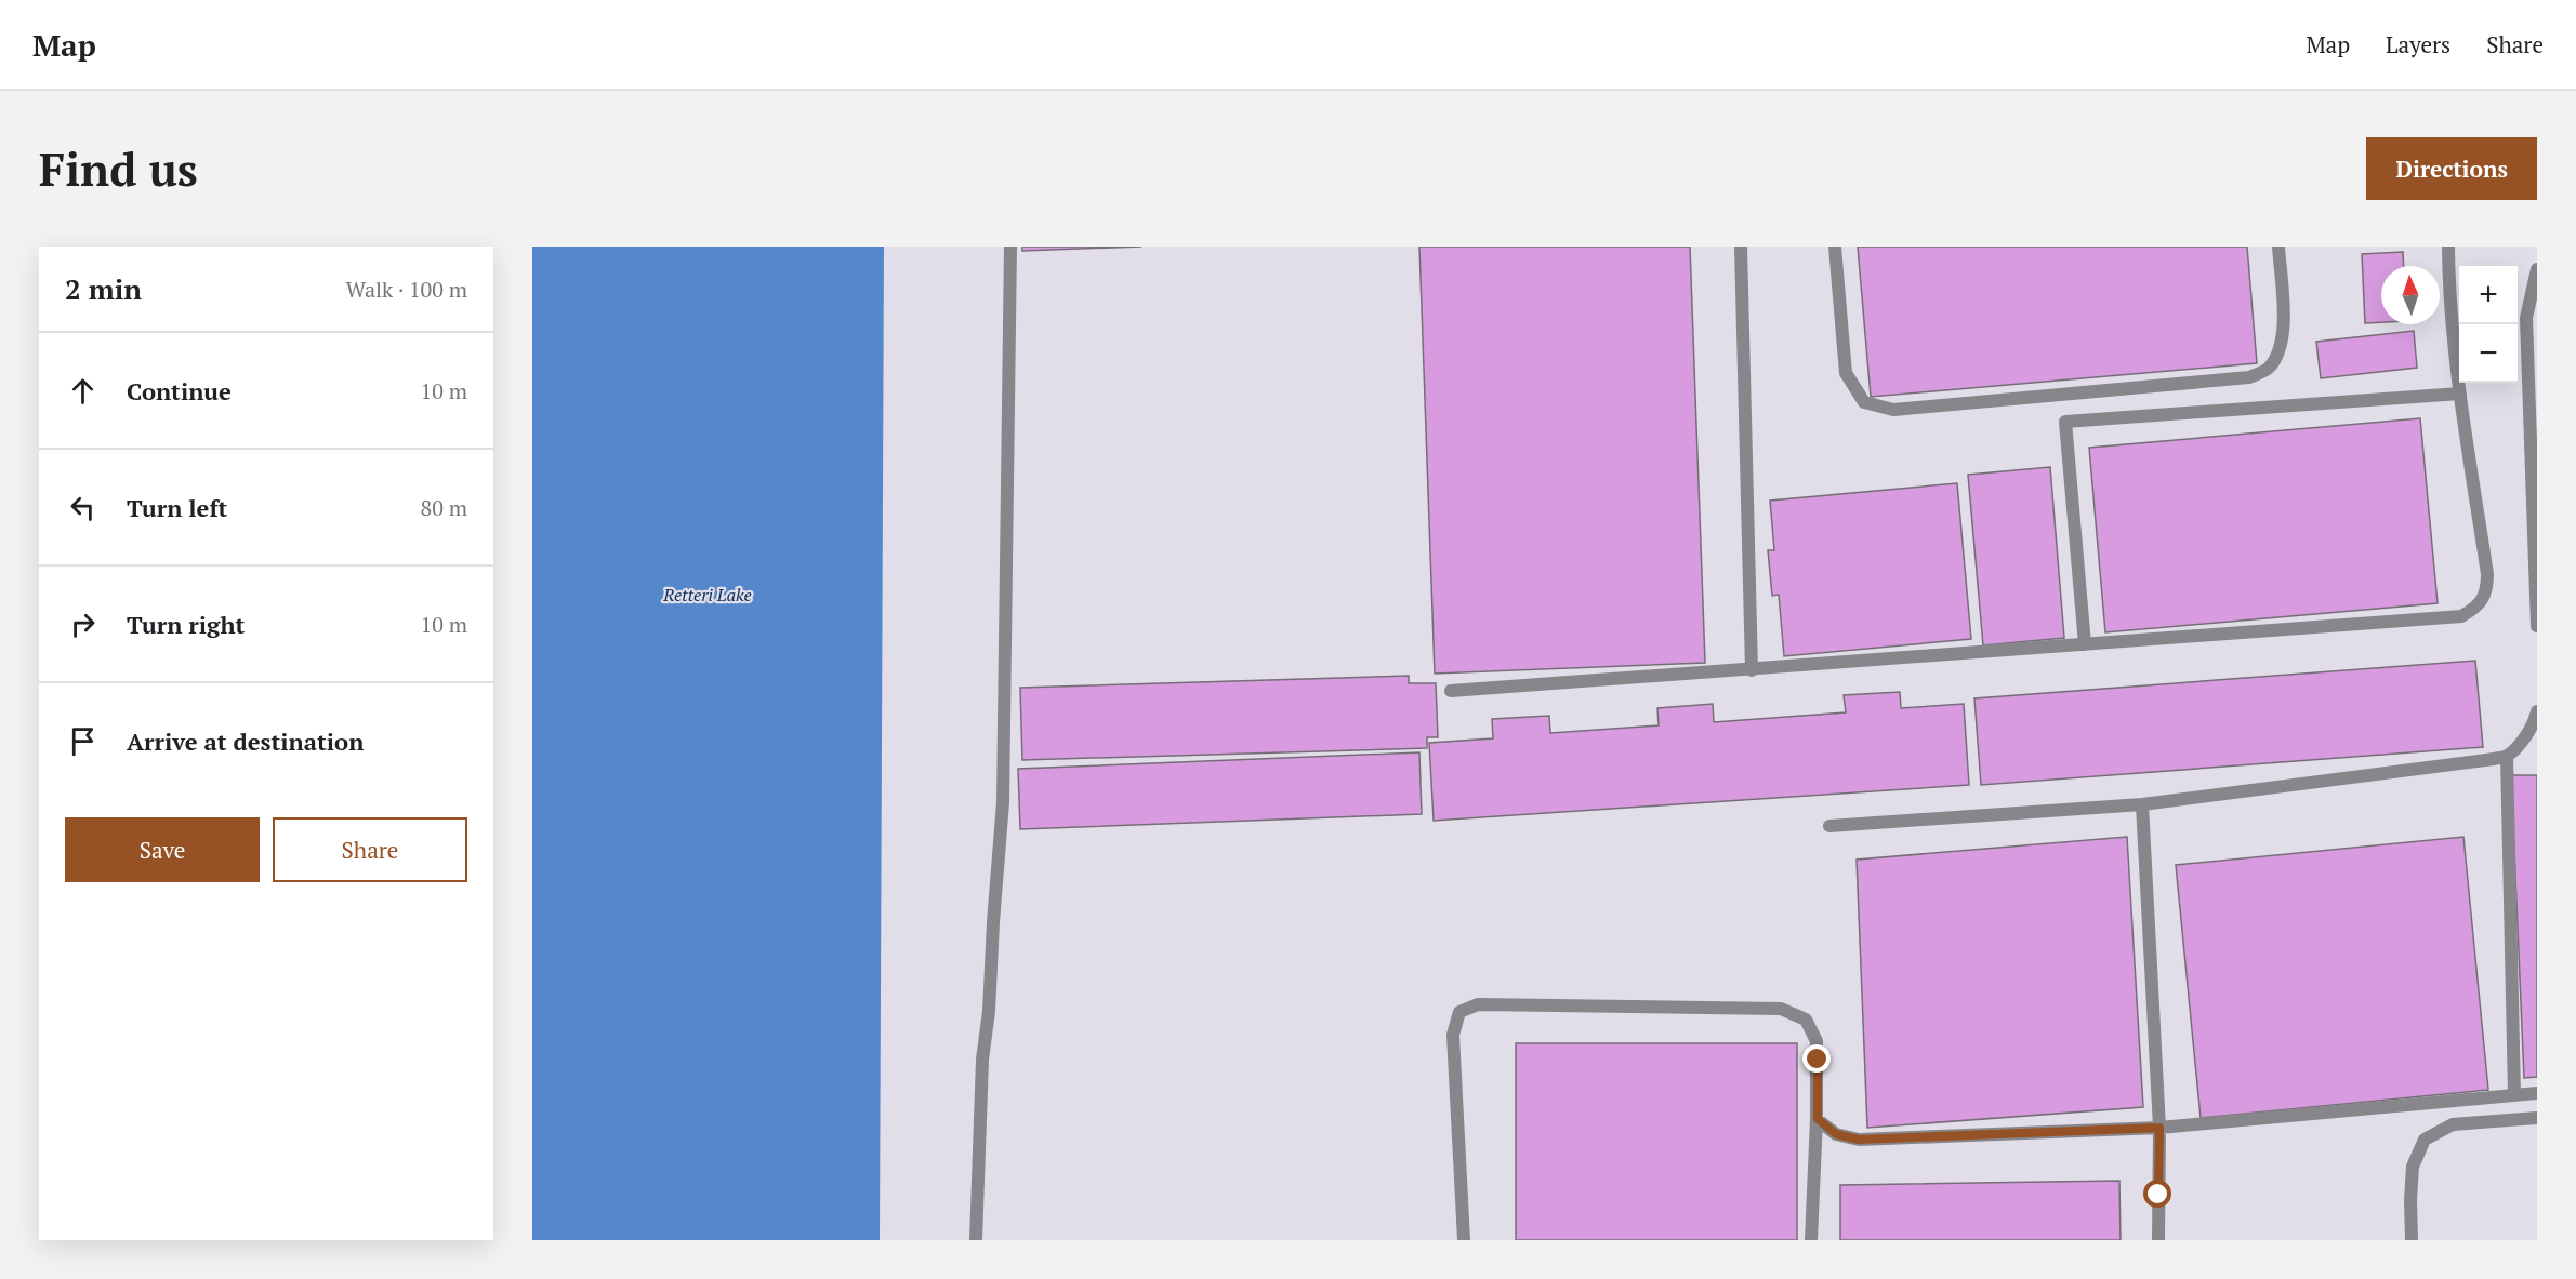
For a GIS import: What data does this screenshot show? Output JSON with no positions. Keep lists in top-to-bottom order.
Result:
{
  "water": ["Retteri Lake"],
  "north": "top",
  "page": {
    "header": "Map",
    "nav": ["Map", "Layers", "Share"],
    "buttons": [
      "Directions",
      ["Save", "Share"]
    ],
    "title": "Find us",
    "heading": ["2 min", "Walk · 100 m"],
    "map_buttons": ["+", "−"],
    "list": [
      ["Continue", "10 m"],
      ["Turn left", "80 m"],
      ["Turn right", "10 m"],
      "Arrive at destination"
    ]
  }
}
